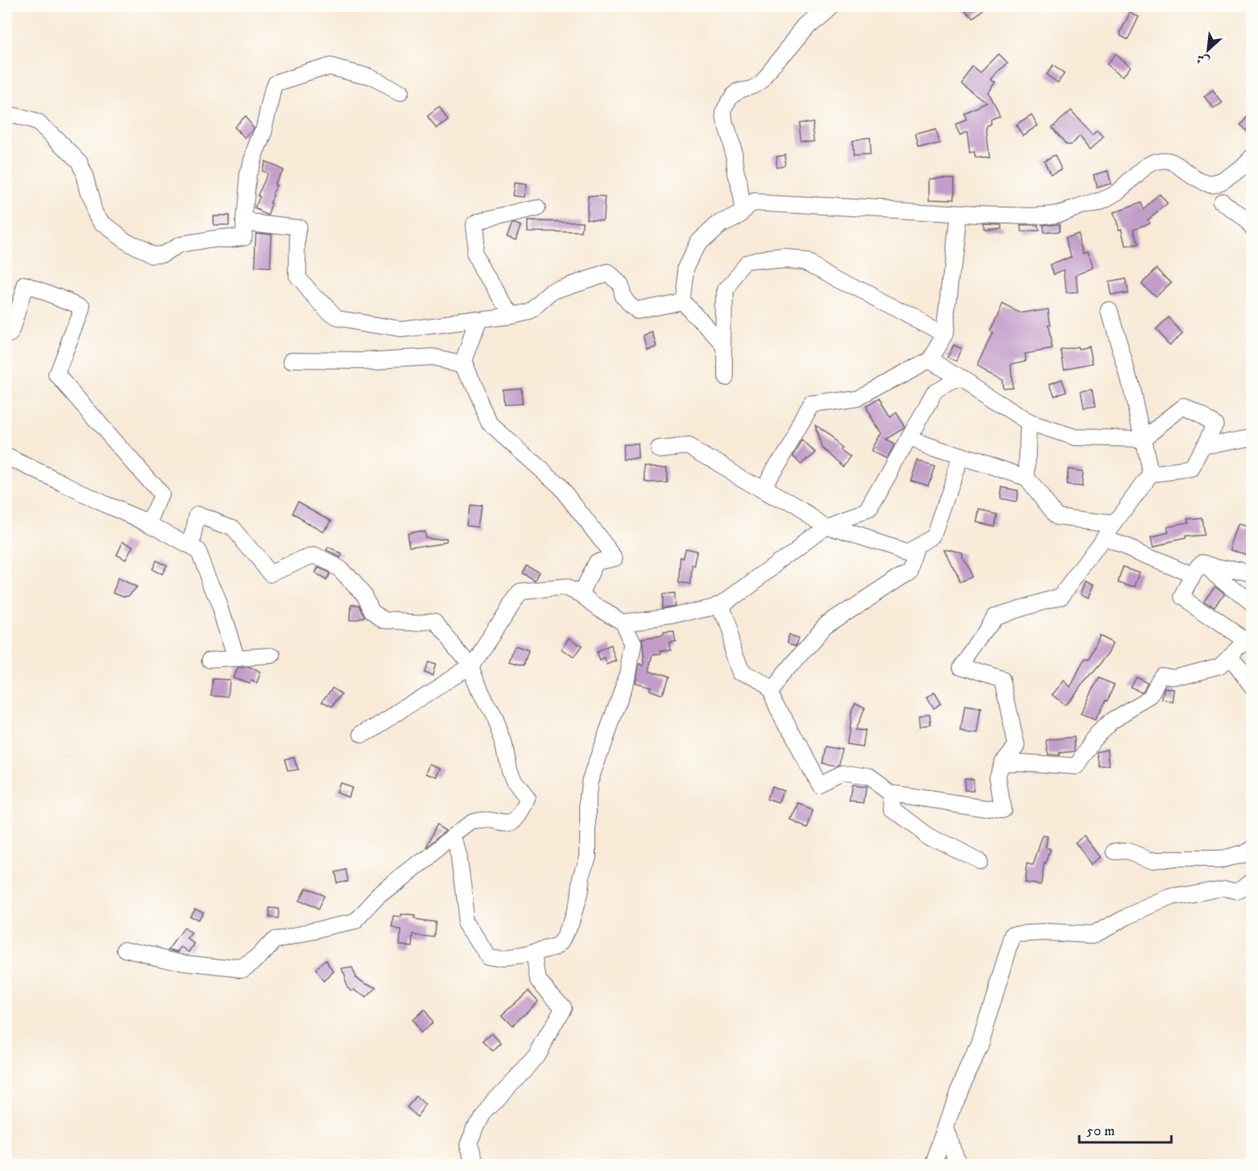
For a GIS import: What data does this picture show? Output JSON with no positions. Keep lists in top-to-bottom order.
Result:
{
  "scale_bar": "50 m",
  "north": "bottom left"
}
